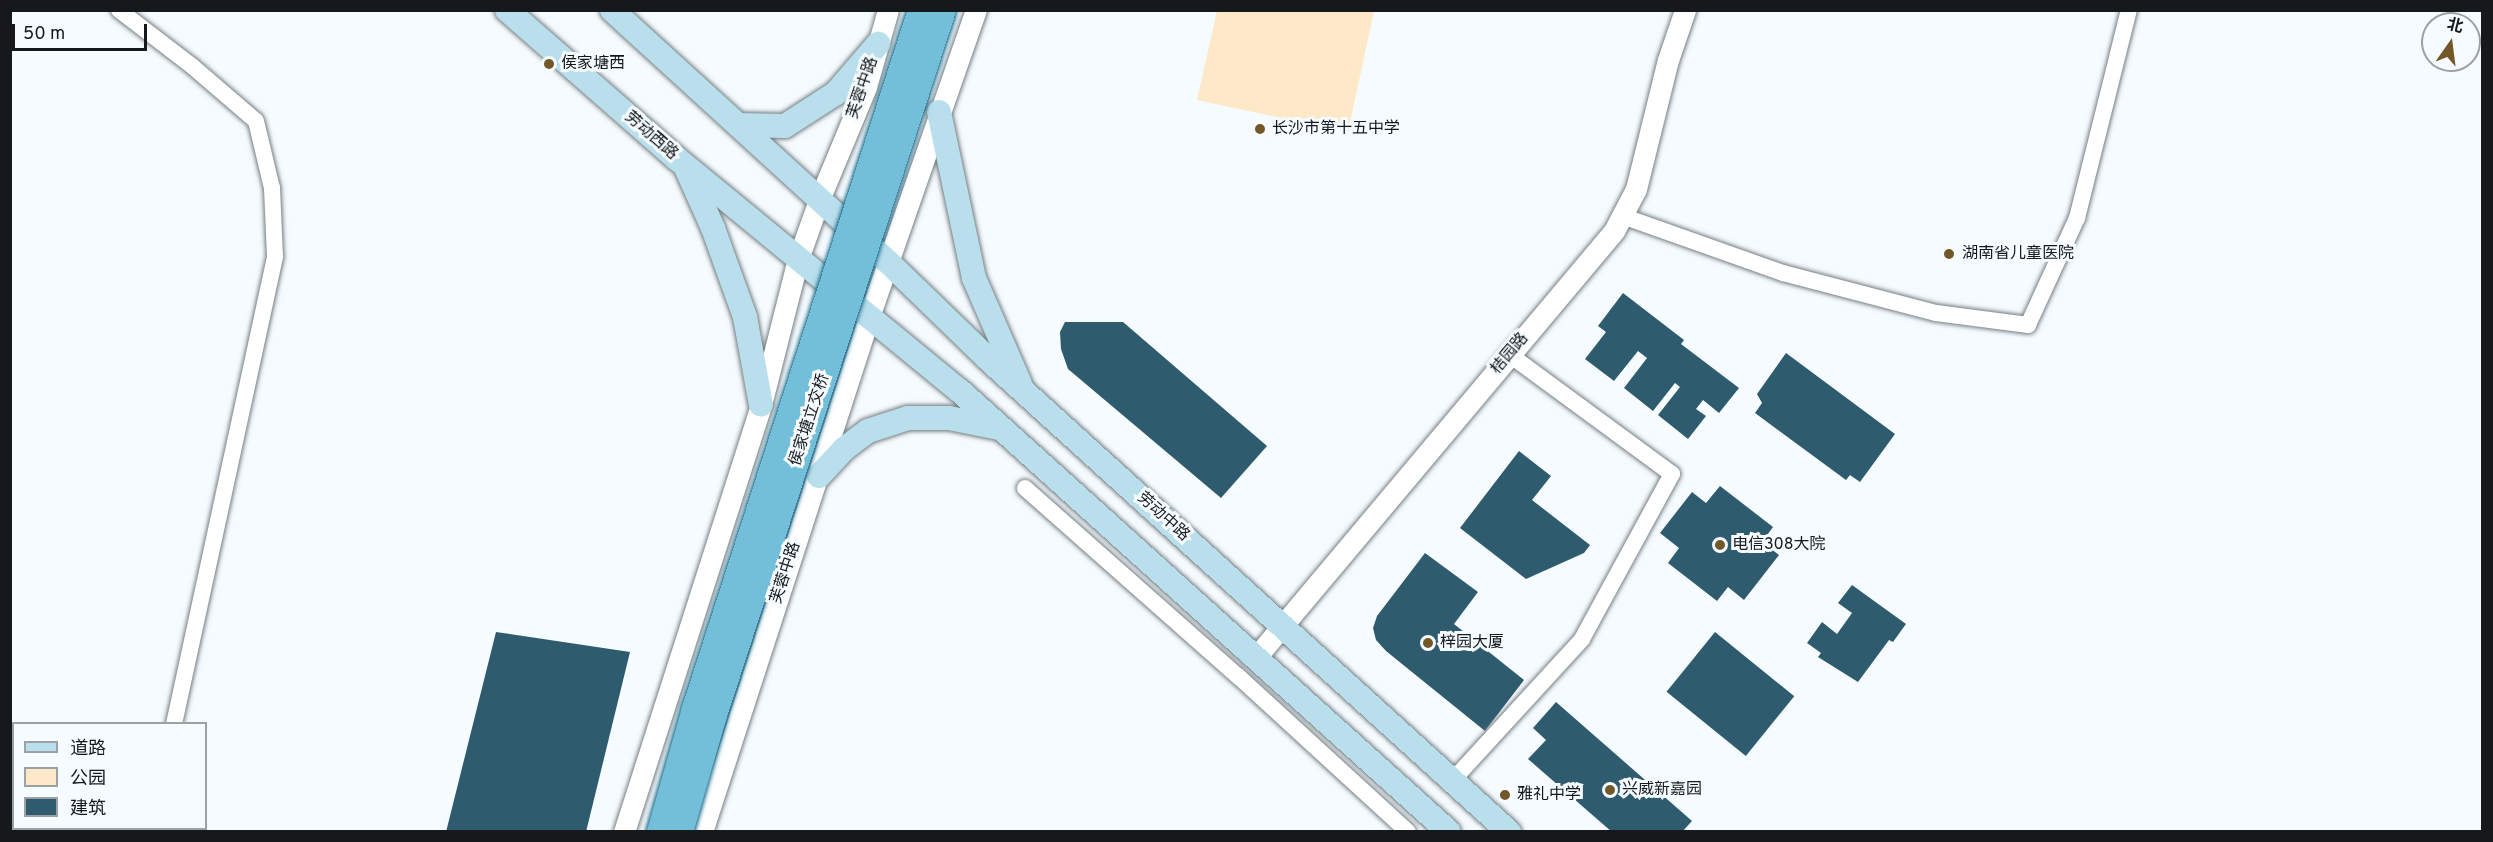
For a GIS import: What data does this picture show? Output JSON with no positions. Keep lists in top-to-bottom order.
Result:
{
  "streets": {
    "main road": ["劳动西路", "侯家塘立交桥", "劳动中路"],
    "street": ["芙蓉中路", "桔园路"]
  },
  "crossings": [
    ["芙蓉中路", "劳动西路"],
    ["芙蓉中路", "劳动中路"],
    ["桔园路", "劳动中路"]
  ],
  "places": [
    "侯家塘西",
    "长沙市第十五中学",
    "湖南省儿童医院",
    "电信308大院",
    "梓园大厦",
    "兴威新嘉园",
    "雅礼中学"
  ],
  "legend": ["道路", "公园", "建筑"],
  "scale_bar": "50 m",
  "north": "top"
}
